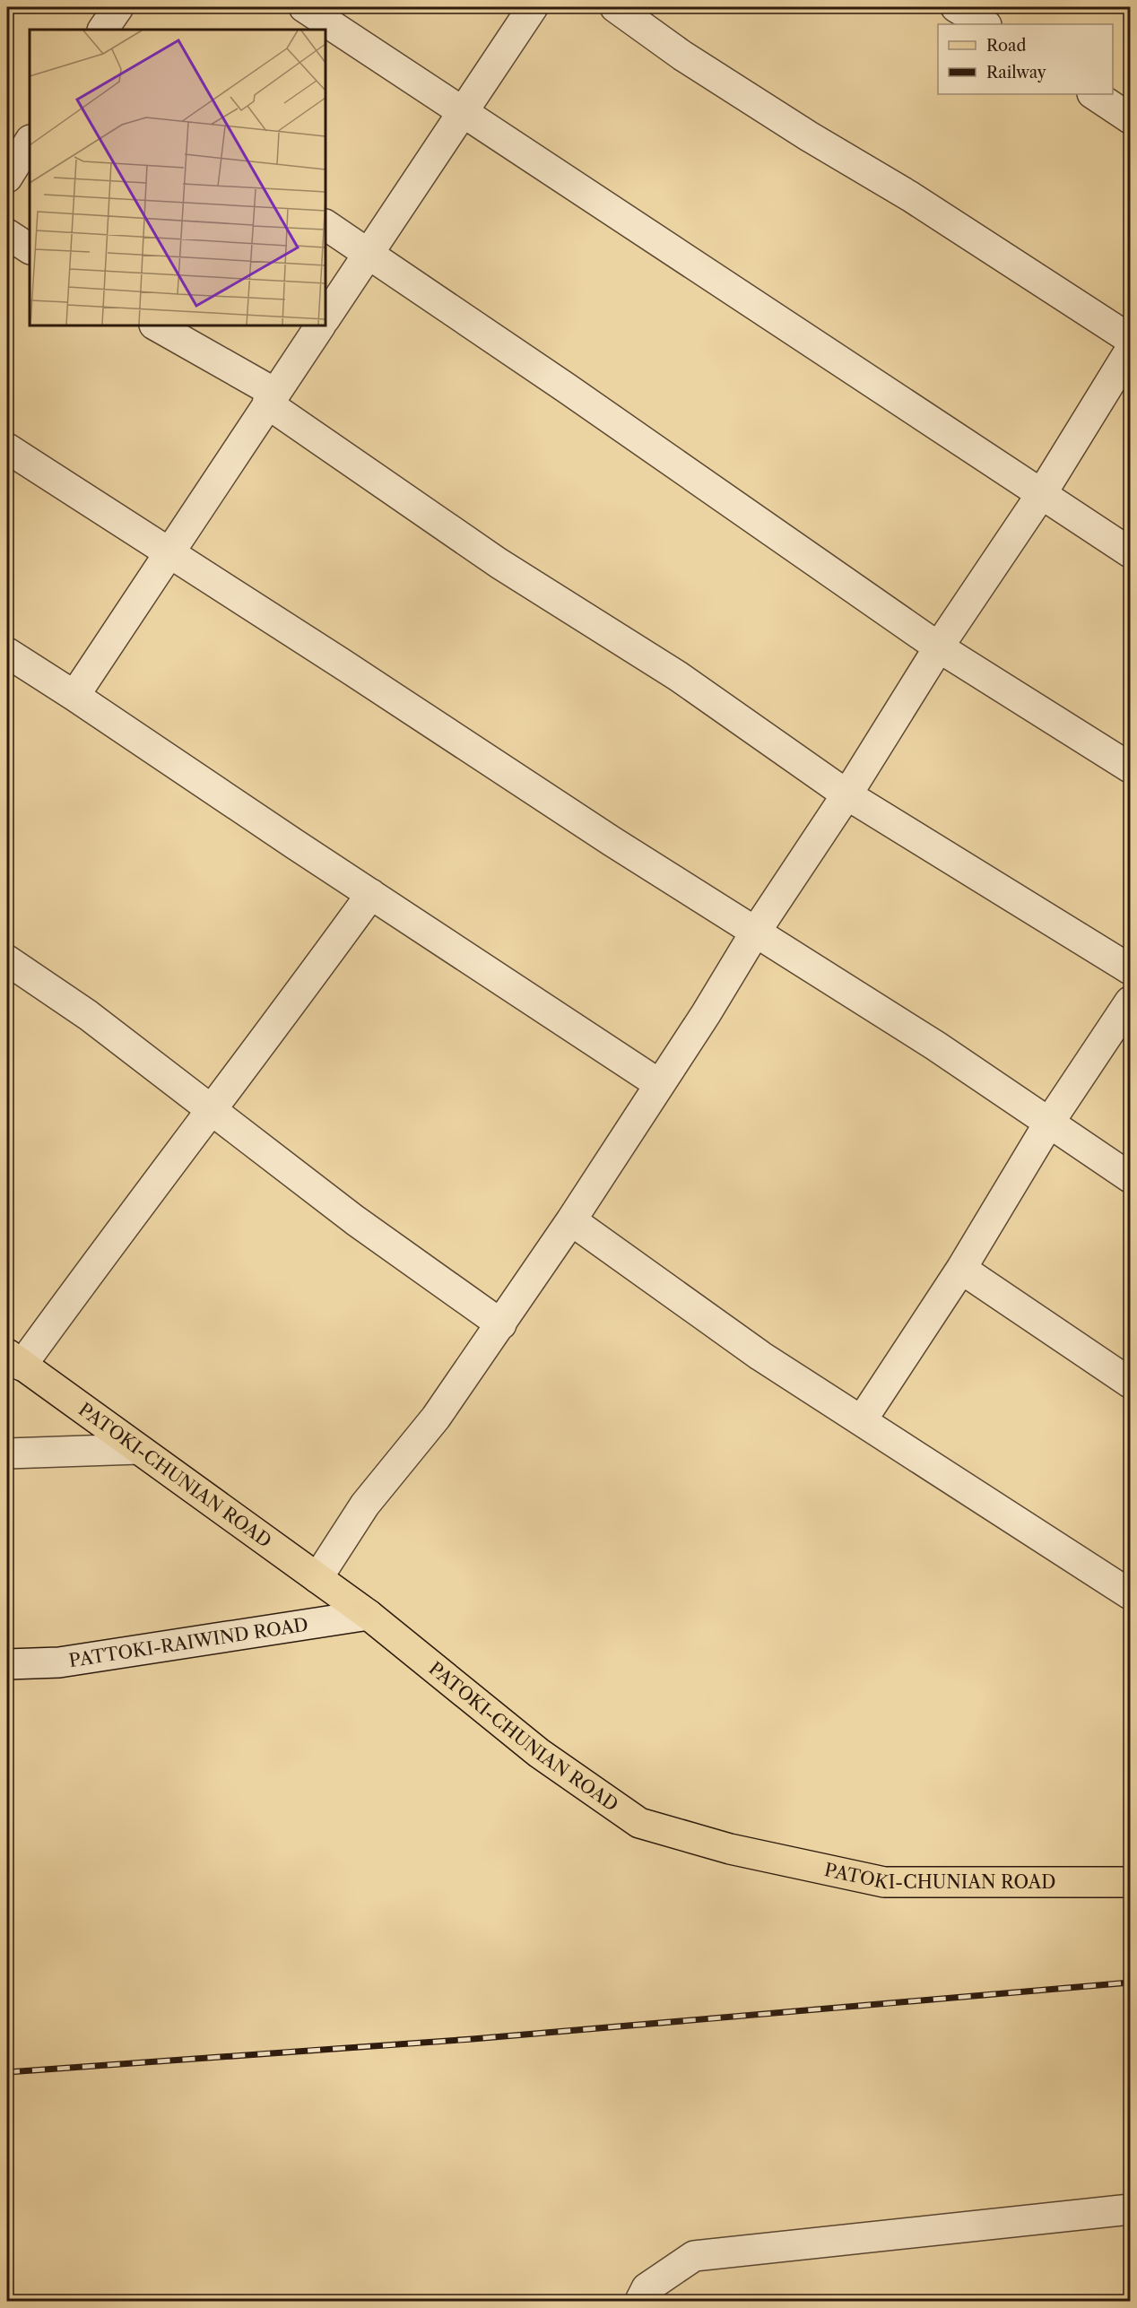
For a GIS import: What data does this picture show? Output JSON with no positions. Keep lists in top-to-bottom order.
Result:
{
  "streets": {
    "main road": ["PATOKI-CHUNIAN ROAD"],
    "street": ["PATTOKI-RAIWIND ROAD"]
  },
  "crossings": [
    ["PATOKI-CHUNIAN ROAD", "PATTOKI-RAIWIND ROAD"]
  ],
  "legend": ["Road", "Railway"]
}
